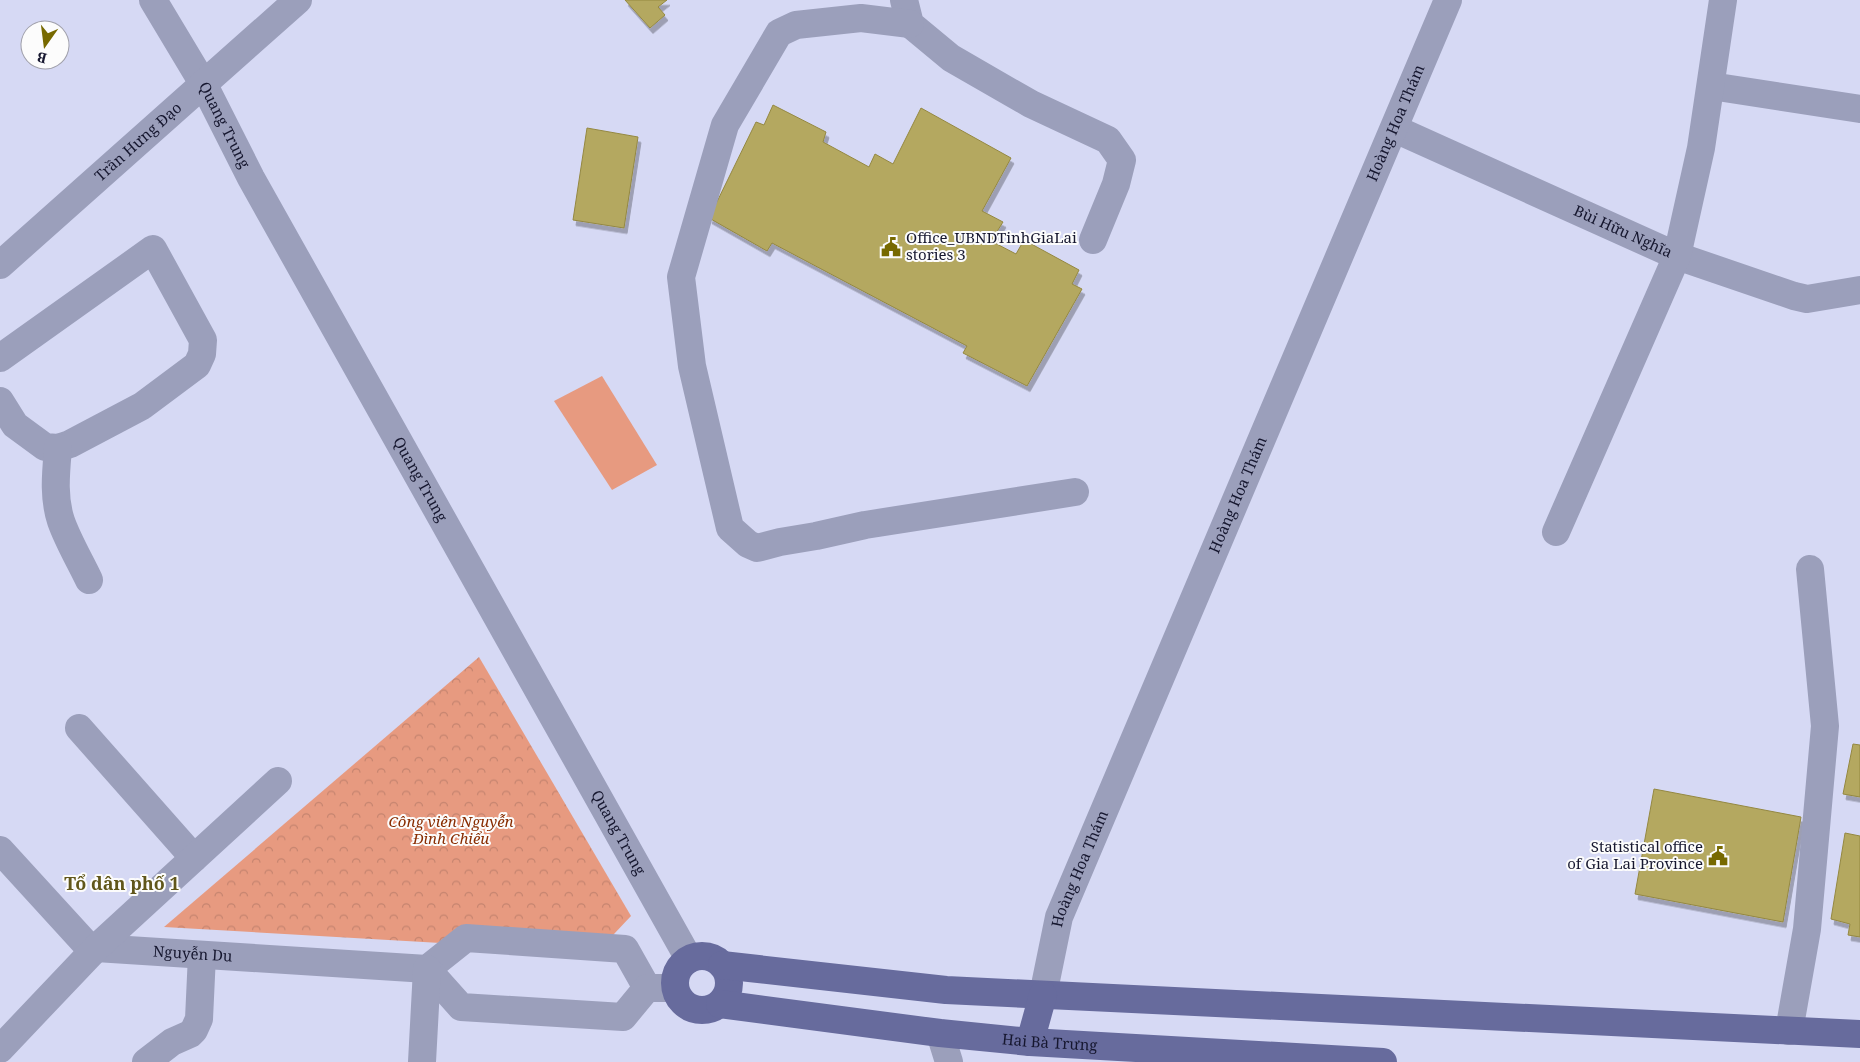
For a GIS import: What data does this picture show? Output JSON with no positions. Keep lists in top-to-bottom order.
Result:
{
  "streets": {
    "main road": ["Hai Bà Trưng"],
    "street": [
      "Hoàng Hoa Thám",
      "Quang Trung",
      "Trần Hưng Đạo",
      "Bùi Hữu Nghĩa",
      "Nguyễn Du"
    ]
  },
  "crossings": [
    ["Hoàng Hoa Thám", "Bùi Hữu Nghĩa"],
    ["Quang Trung", "Trần Hưng Đạo"],
    ["Quang Trung", "Hai Bà Trưng"]
  ],
  "districts": ["Tổ dân phố 1"],
  "parks": ["Công viên Nguyễn Đình Chiểu"],
  "places": {
    "public building": ["Office_UBNDTinhGiaLai stories 3", "Statistical office of Gia Lai Province"]
  },
  "north": "bottom"
}
